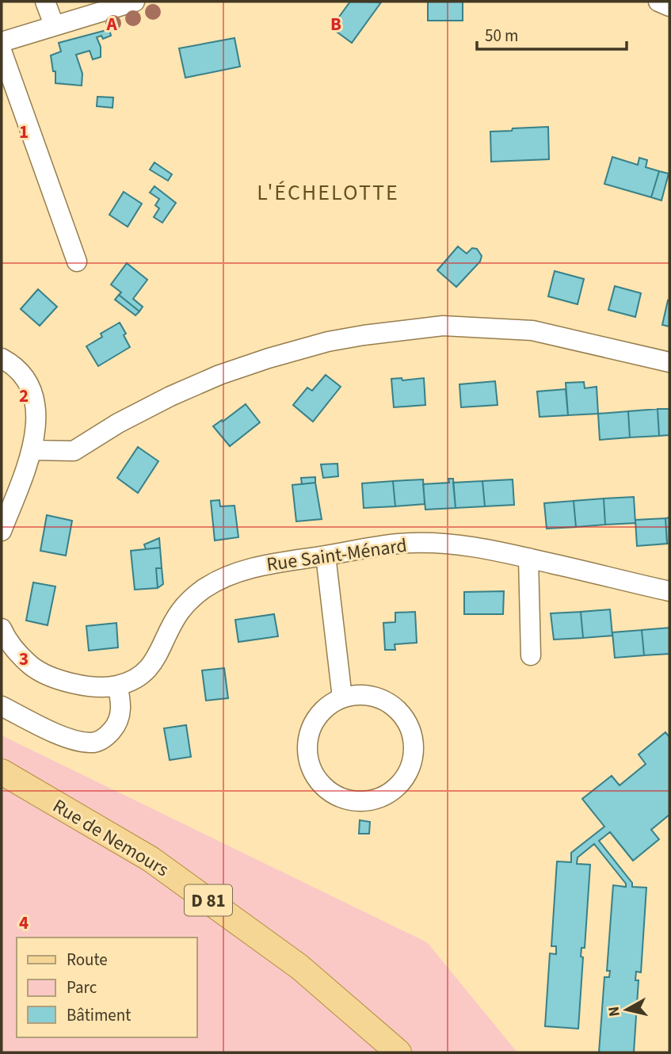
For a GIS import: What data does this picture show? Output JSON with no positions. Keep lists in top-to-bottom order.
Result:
{
  "streets": {
    "main road": ["Rue de Nemours", "D 81"],
    "street": ["Rue Saint-Ménard"]
  },
  "districts": ["L'ÉCHELOTTE"],
  "legend": ["Route", "Parc", "Bâtiment"],
  "scale_bar": "50 m",
  "north": "left",
  "grid": {
    "columns": ["A", "B"],
    "rows": [
      "1",
      "2",
      "3",
      "4"
    ]
  }
}
